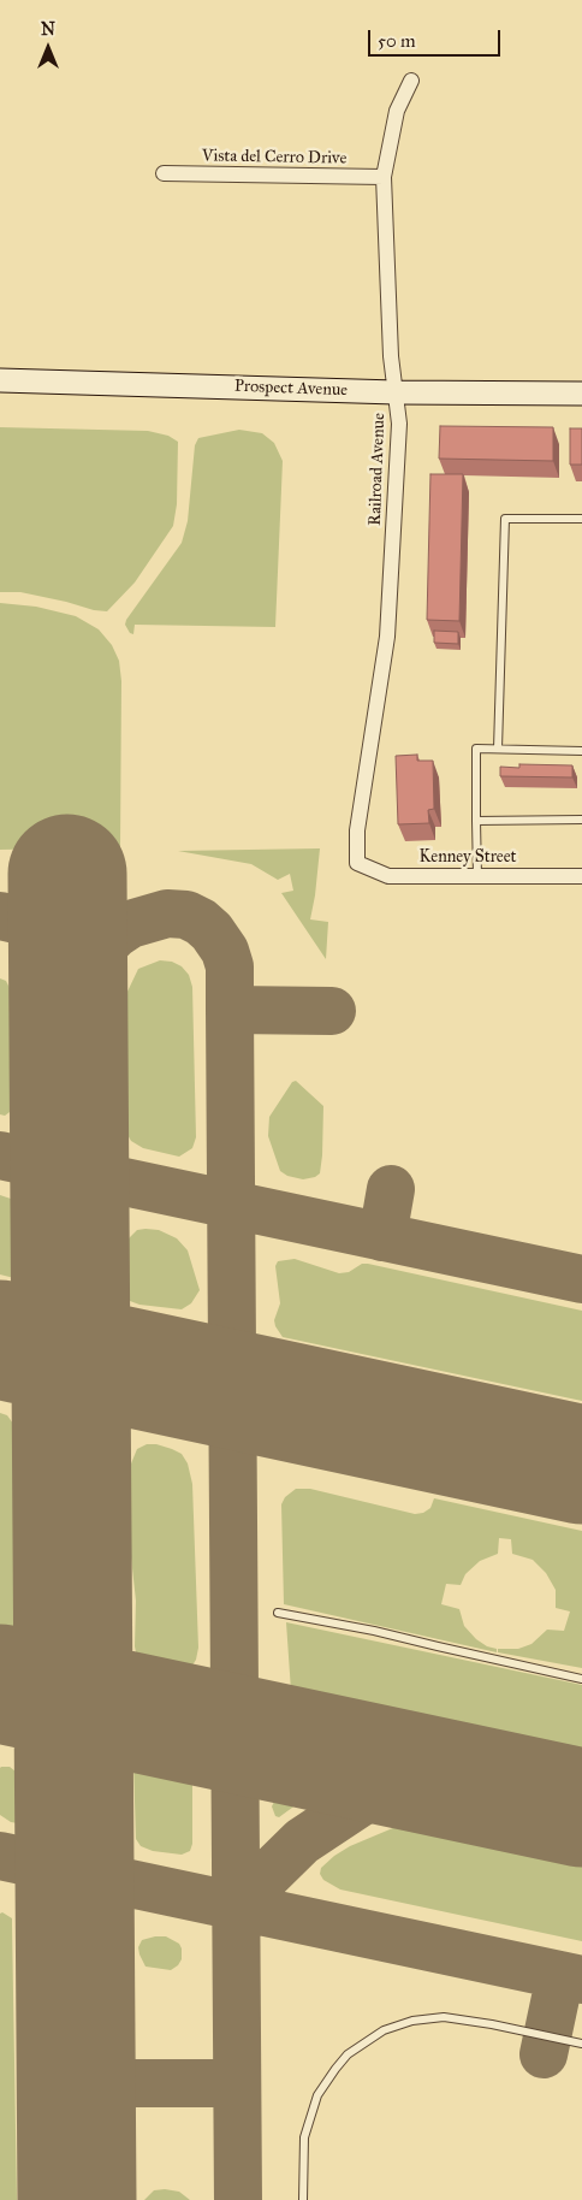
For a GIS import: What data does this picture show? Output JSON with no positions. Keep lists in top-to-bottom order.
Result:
{
  "streets": {
    "main road": ["Prospect Avenue"],
    "street": ["Vista del Cerro Drive", "Railroad Avenue", "Kenney Street"]
  },
  "crossings": [
    ["Vista del Cerro Drive", "Railroad Avenue"],
    ["Prospect Avenue", "Railroad Avenue"],
    ["Railroad Avenue", "Kenney Street"]
  ],
  "scale_bar": "50 m",
  "north": "top"
}
